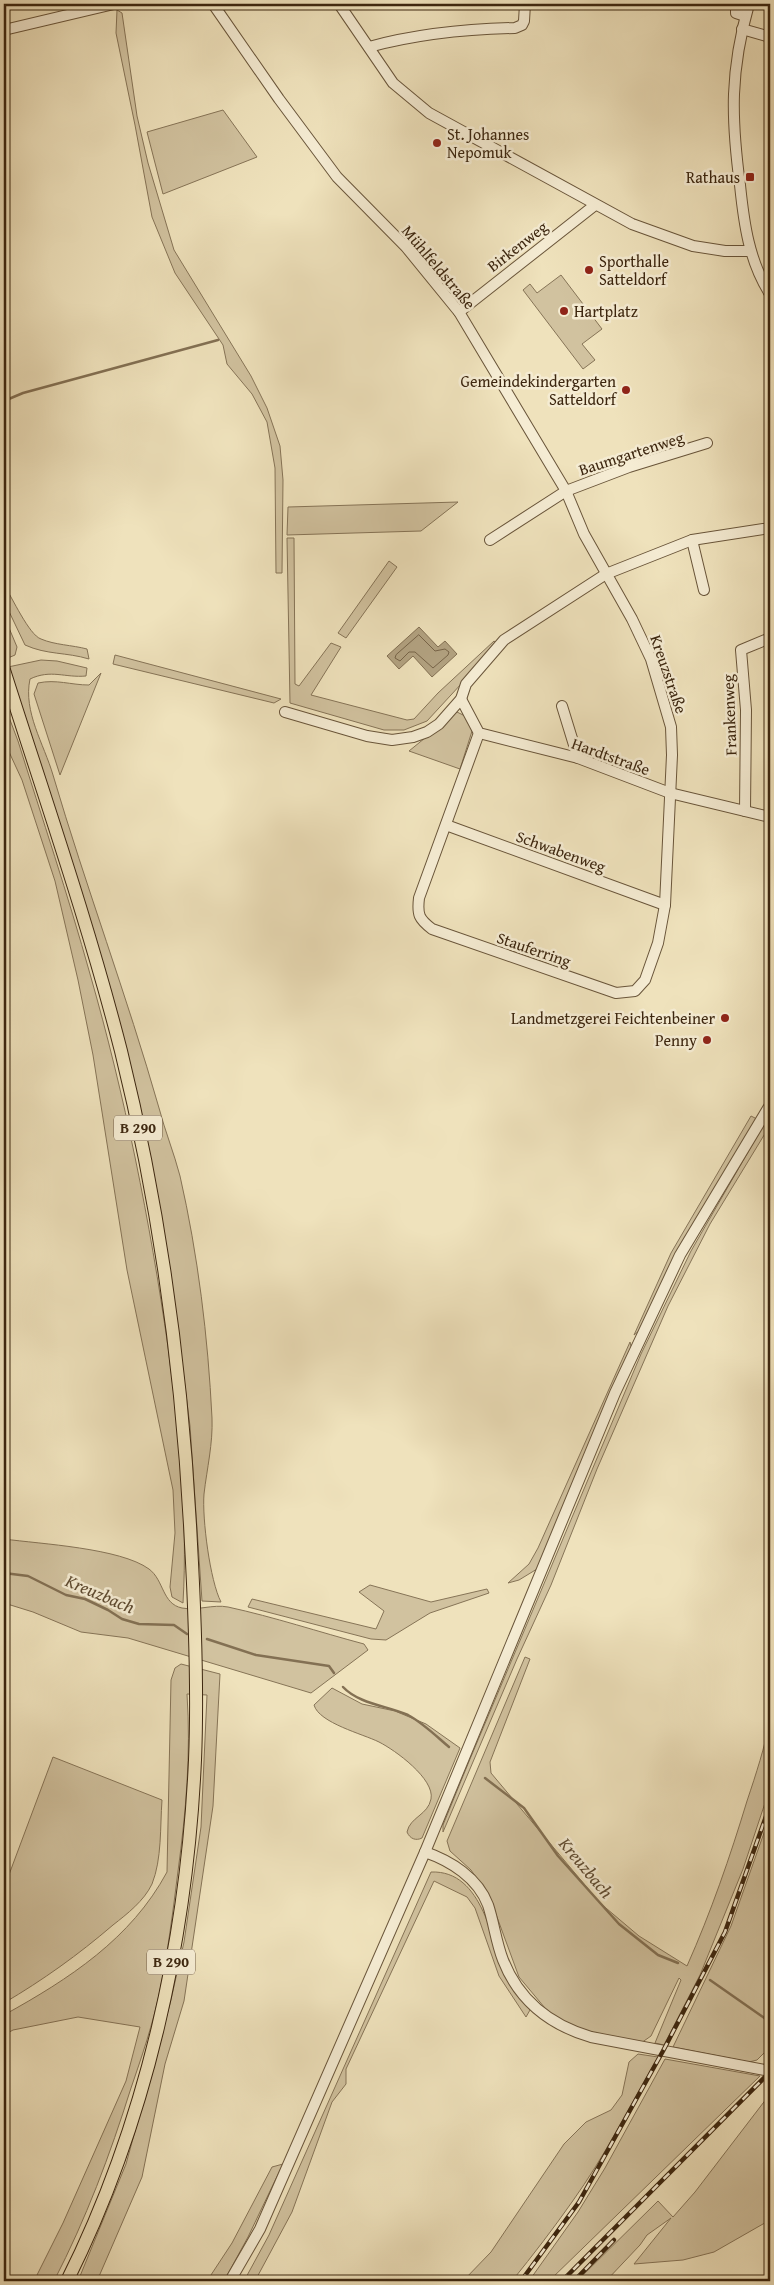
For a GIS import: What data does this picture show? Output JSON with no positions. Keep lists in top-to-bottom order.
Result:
{
  "streets": {
    "main road": ["B 290"],
    "street": [
      "Birkenweg",
      "Mühlfeldstraße",
      "Baumgartenweg",
      "Kreuzstraße",
      "Frankenweg",
      "Hardtstraße",
      "Schwabenweg",
      "Stauferring"
    ]
  },
  "crossings": [
    ["Birkenweg", "Mühlfeldstraße"],
    ["Mühlfeldstraße", "Baumgartenweg"],
    ["Mühlfeldstraße", "Kreuzstraße"],
    ["Kreuzstraße", "Hardtstraße"],
    ["Kreuzstraße", "Stauferring"],
    ["Frankenweg", "Hardtstraße"],
    ["Hardtstraße", "Stauferring"],
    ["Schwabenweg", "Stauferring"]
  ],
  "water": ["Kreuzbach"],
  "places": {
    "other": [
      "St. Johannes Nepomuk",
      "Sporthalle Satteldorf",
      "Hartplatz",
      "Gemeindekindergarten Satteldorf",
      "Landmetzgerei Feichtenbeiner",
      "Penny"
    ],
    "transit": ["Rathaus"]
  }
}
